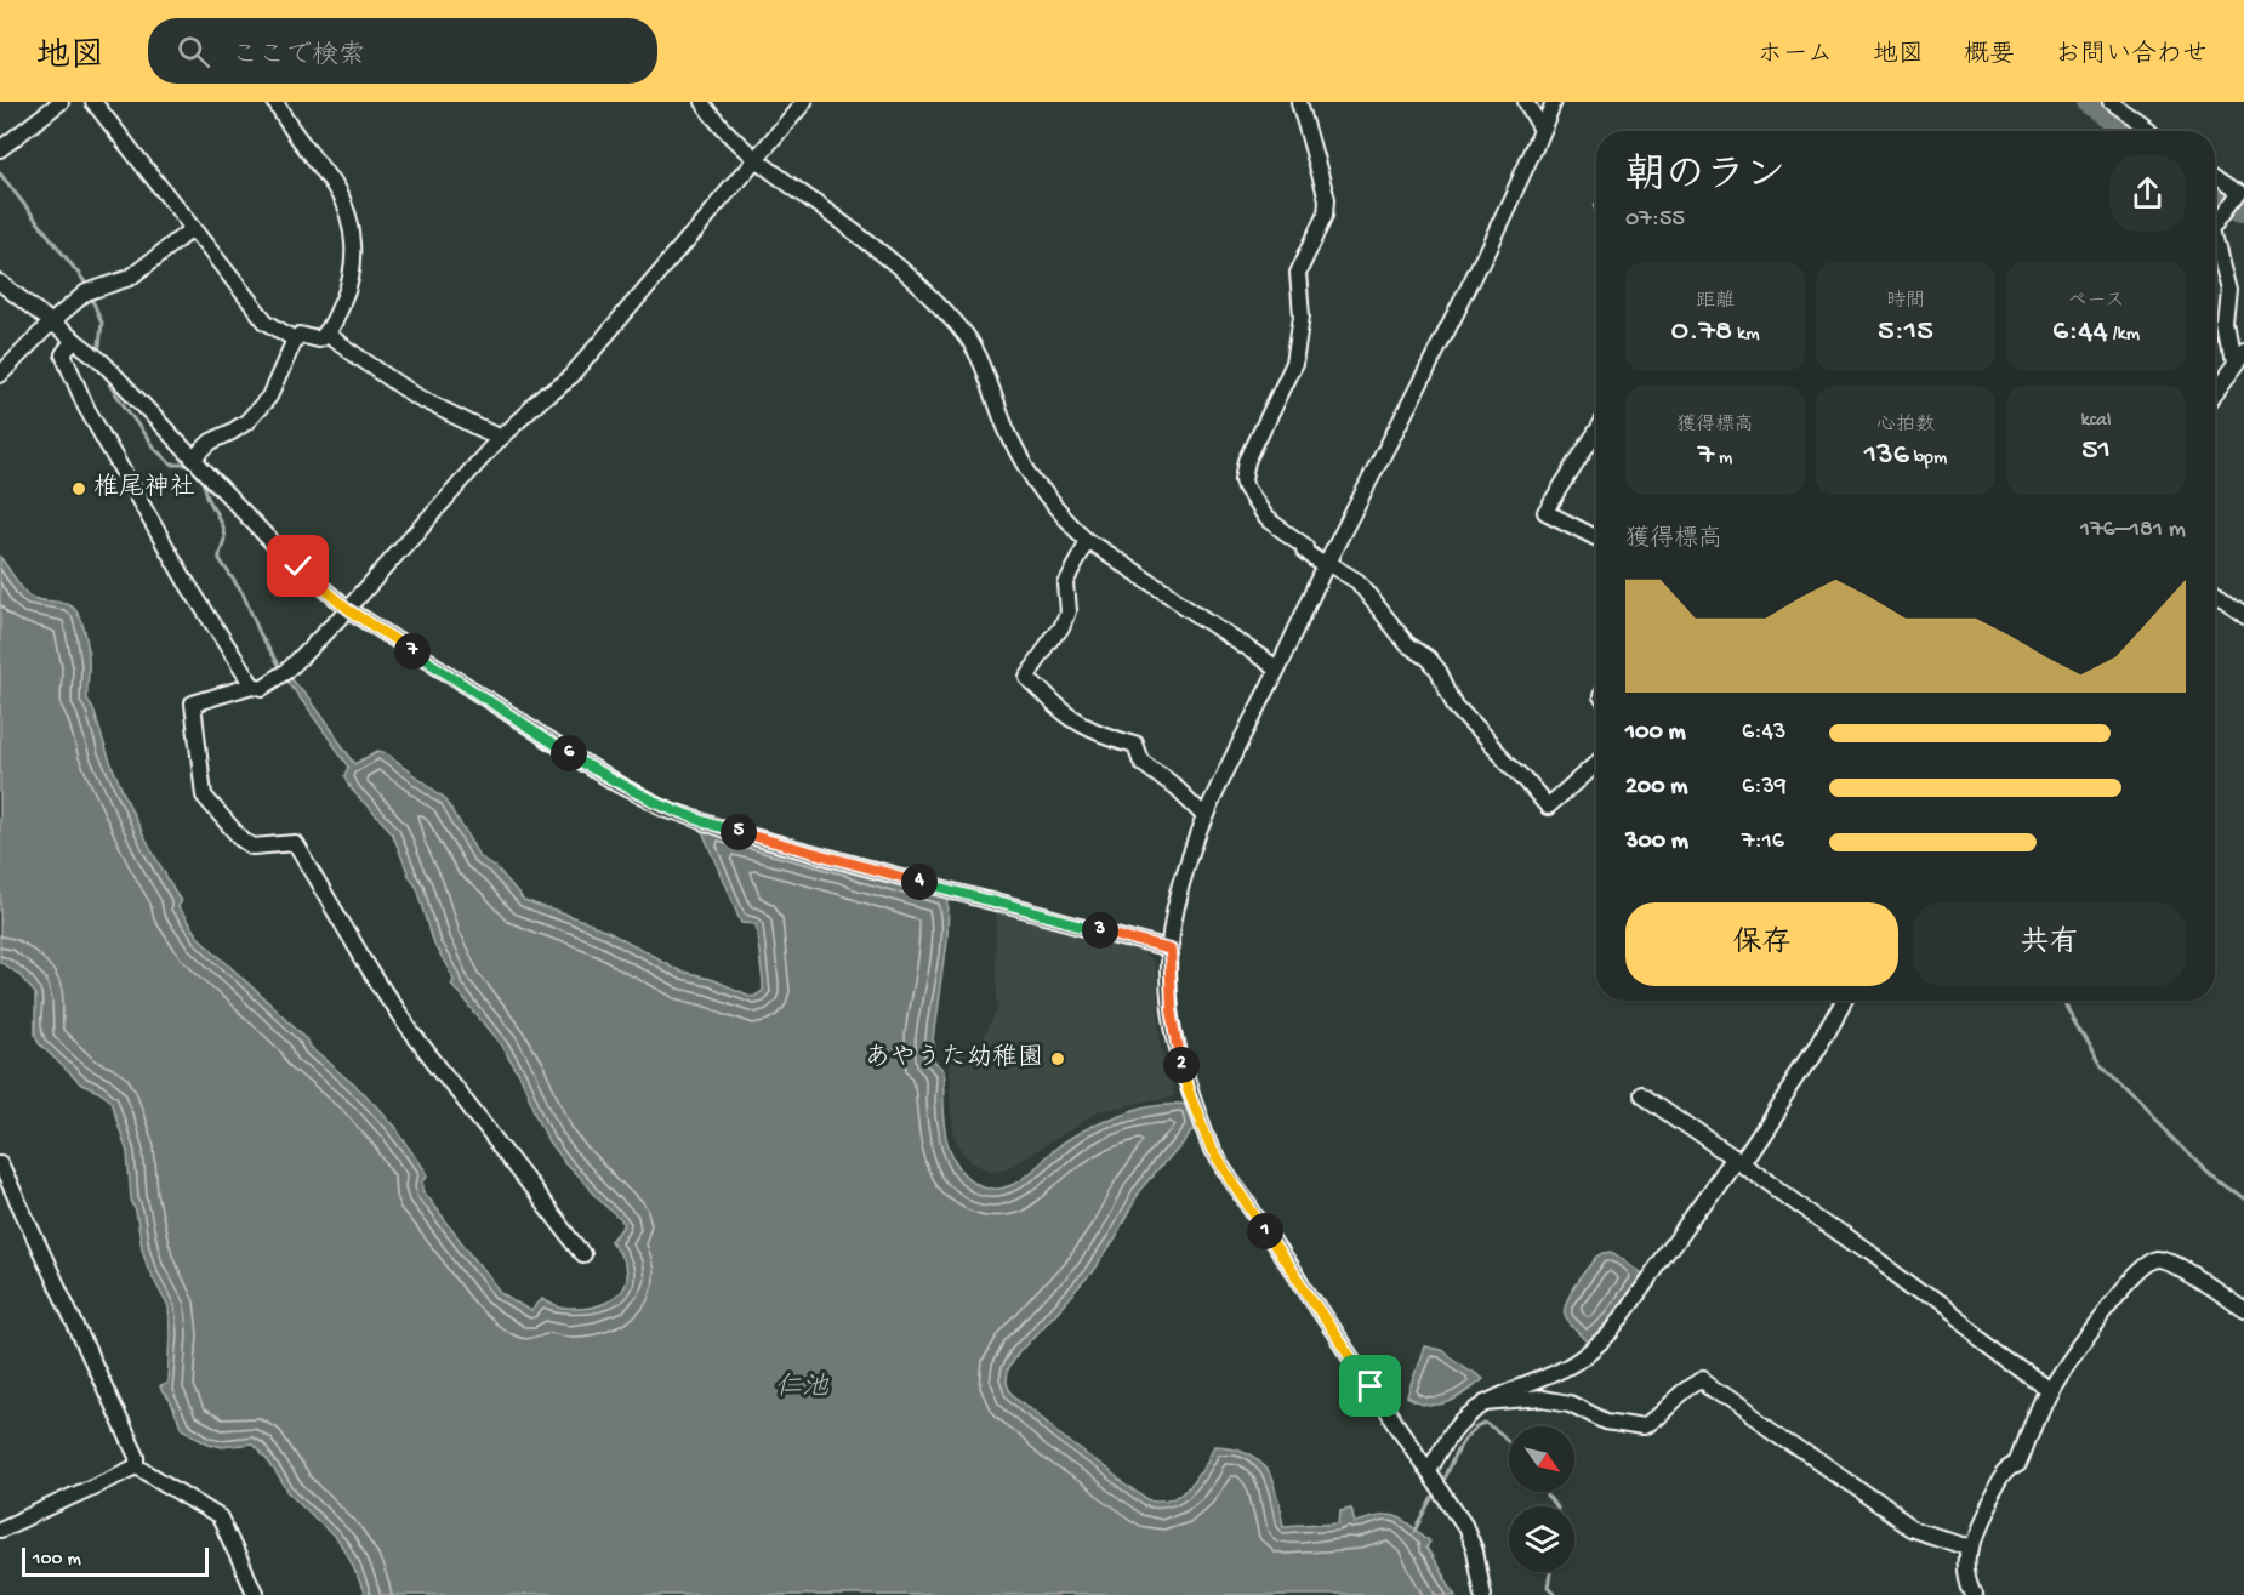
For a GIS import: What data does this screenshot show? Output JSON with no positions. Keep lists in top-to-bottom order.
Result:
{
  "water": ["仁池"],
  "places": ["椎尾神社", "あやうた幼稚園"],
  "scale_bar": "100 m",
  "north": "bottom right",
  "page": {
    "header": "地図",
    "search": "ここで検索",
    "nav": [
      "ホーム",
      "地図",
      "概要",
      "お問い合わせ"
    ],
    "heading": ["朝のラン", "07:55"],
    "stats": [
      ["距離", "0.78 km"],
      ["時間", "5:15"],
      ["ペース", "6:44 /km"],
      ["獲得標高", "7 m"],
      ["心拍数", "136 bpm"],
      ["kcal", "51"]
    ],
    "chart": ["獲得標高", "176–181 m"],
    "pins": [
      "7",
      "6",
      "5",
      "4",
      "3",
      "2",
      "1"
    ],
    "list": [
      {
        "name": "100 m",
        "note": "6:43"
      },
      {
        "name": "200 m",
        "note": "6:39"
      },
      {
        "name": "300 m",
        "note": "7:16"
      }
    ],
    "buttons": ["保存", "共有"],
    "scale": "100 m"
  }
}
